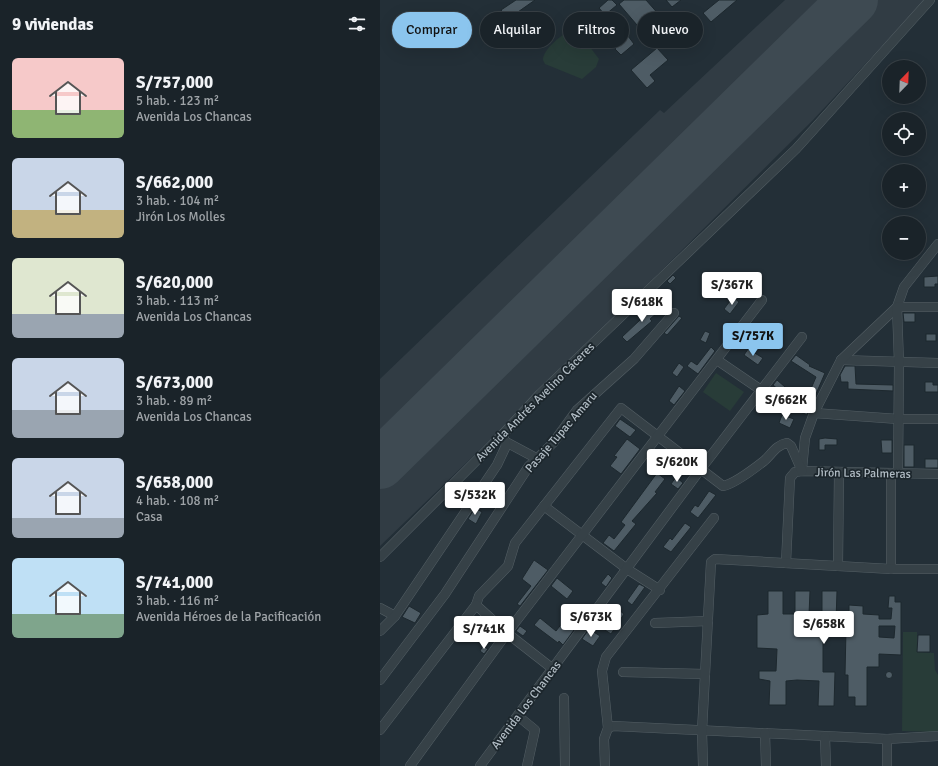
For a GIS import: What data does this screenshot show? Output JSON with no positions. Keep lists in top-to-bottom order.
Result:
{
  "streets": {
    "street": [
      "Avenida Andrés Avelino Cáceres",
      "Pasaje Tupac Amaru",
      "Jirón Las Palmeras",
      "Avenida Los Chancas"
    ]
  },
  "north": "top right",
  "page": {
    "heading": "9 viviendas",
    "chip": [
      "Comprar",
      "Alquilar",
      "Filtros",
      "Nuevo"
    ],
    "list": [
      {
        "name": "S/757,000",
        "note": "5 hab. · 123 m² · Avenida Los Chancas"
      },
      {
        "name": "S/662,000",
        "note": "3 hab. · 104 m² · Jirón Los Molles"
      },
      {
        "name": "S/620,000",
        "note": "3 hab. · 113 m² · Avenida Los Chancas"
      },
      {
        "name": "S/673,000",
        "note": "3 hab. · 89 m² · Avenida Los Chancas"
      },
      {
        "name": "S/658,000",
        "note": "4 hab. · 108 m² · Casa"
      },
      {
        "name": "S/741,000",
        "note": "3 hab. · 116 m² · Avenida Héroes de la Pacificación"
      }
    ],
    "map_buttons": ["+", "−"],
    "price": [
      "S/367K",
      "S/618K",
      "S/757K",
      "S/662K",
      "S/620K",
      "S/532K",
      "S/673K",
      "S/658K",
      "S/741K"
    ]
  }
}
